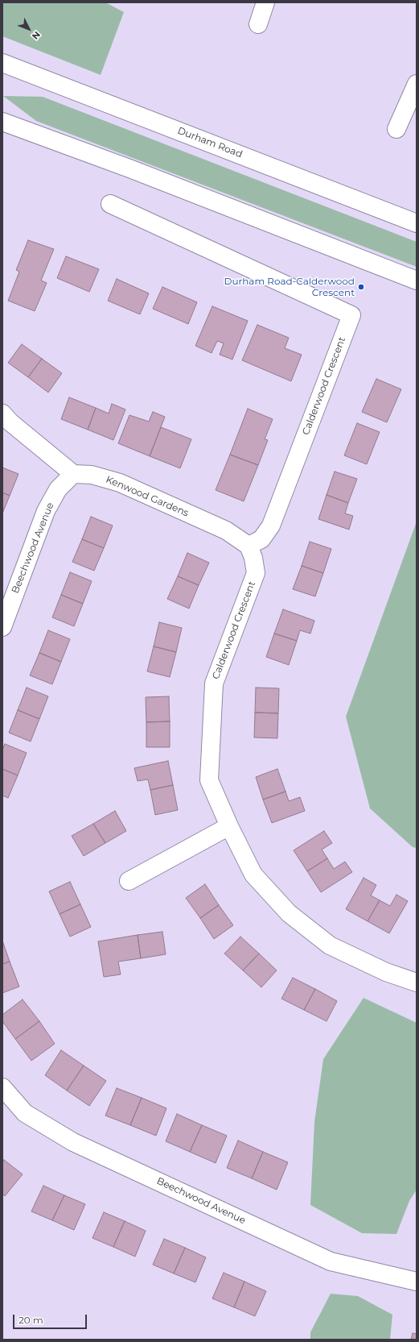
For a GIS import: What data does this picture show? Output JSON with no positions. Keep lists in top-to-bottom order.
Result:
{
  "streets": {
    "street": [
      "Durham Road",
      "Calderwood Crescent",
      "Kenwood Gardens",
      "Beechwood Avenue"
    ]
  },
  "crossings": [
    ["Calderwood Crescent", "Kenwood Gardens"],
    ["Kenwood Gardens", "Beechwood Avenue"]
  ],
  "places": ["Durham Road-Calderwood Crescent"],
  "scale_bar": "20 m",
  "north": "bottom right"
}
